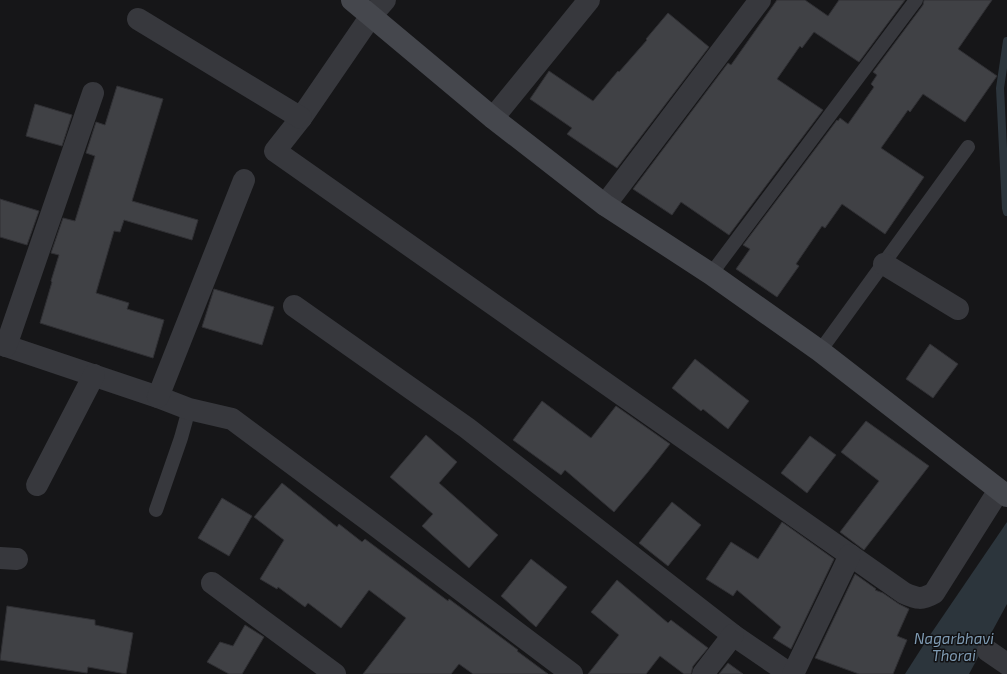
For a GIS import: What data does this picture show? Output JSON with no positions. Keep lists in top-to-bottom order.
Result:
{
  "water": ["Nagarbhavi Thorai"]
}
